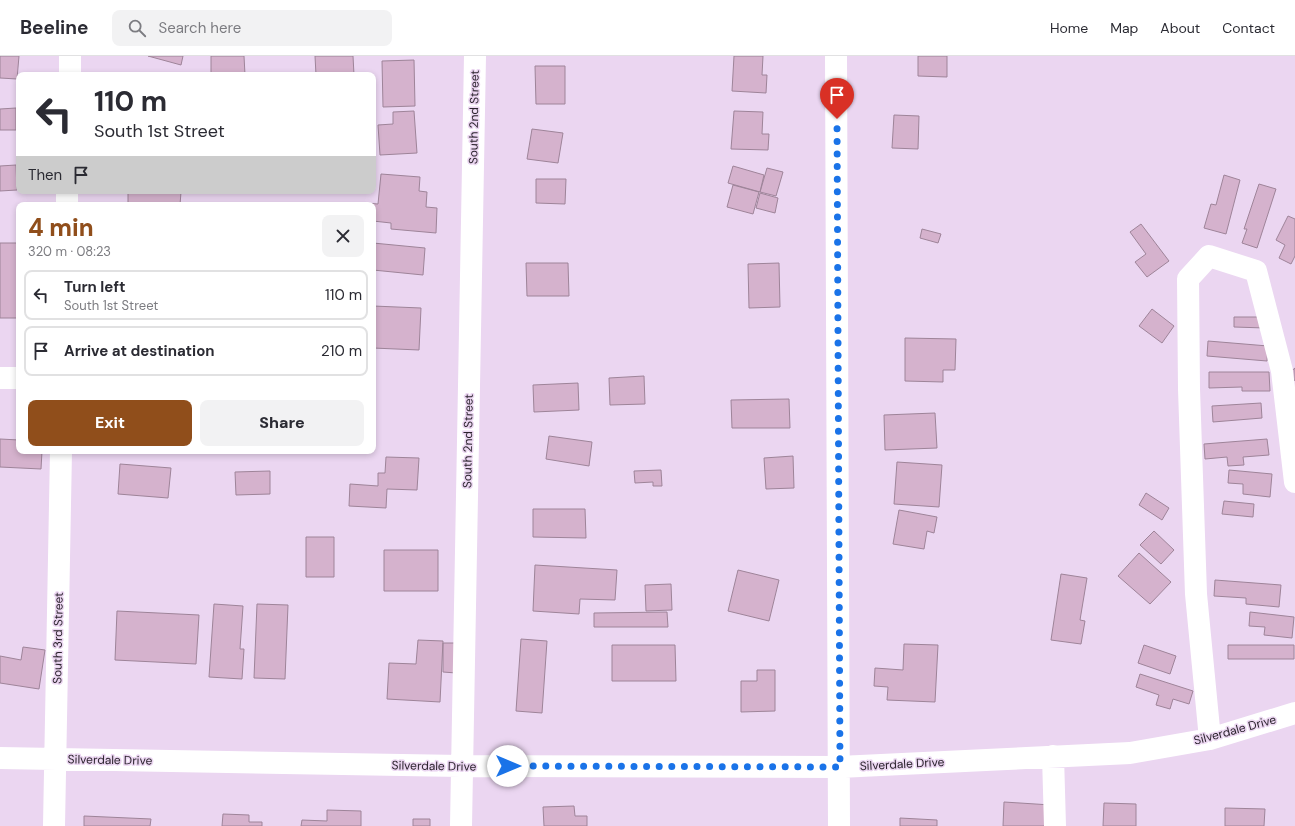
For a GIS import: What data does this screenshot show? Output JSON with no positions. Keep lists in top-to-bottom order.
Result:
{
  "streets": {
    "street": ["South 2nd Street", "South 3rd Street", "Silverdale Drive"]
  },
  "crossings": [
    ["South 2nd Street", "Silverdale Drive"],
    ["South 3rd Street", "Silverdale Drive"]
  ],
  "page": {
    "header": "Beeline",
    "search": "Search here",
    "nav": [
      "Home",
      "Map",
      "About",
      "Contact"
    ],
    "turn": ["110 m", "South 1st Street"],
    "then": "Then",
    "heading": ["4 min", "320 m · 08:23"],
    "list": [
      {
        "name": "Turn left",
        "note": "South 1st Street",
        "value": "110 m"
      },
      {
        "name": "Arrive at destination",
        "value": "210 m"
      }
    ],
    "buttons": ["Exit", "Share"]
  }
}
